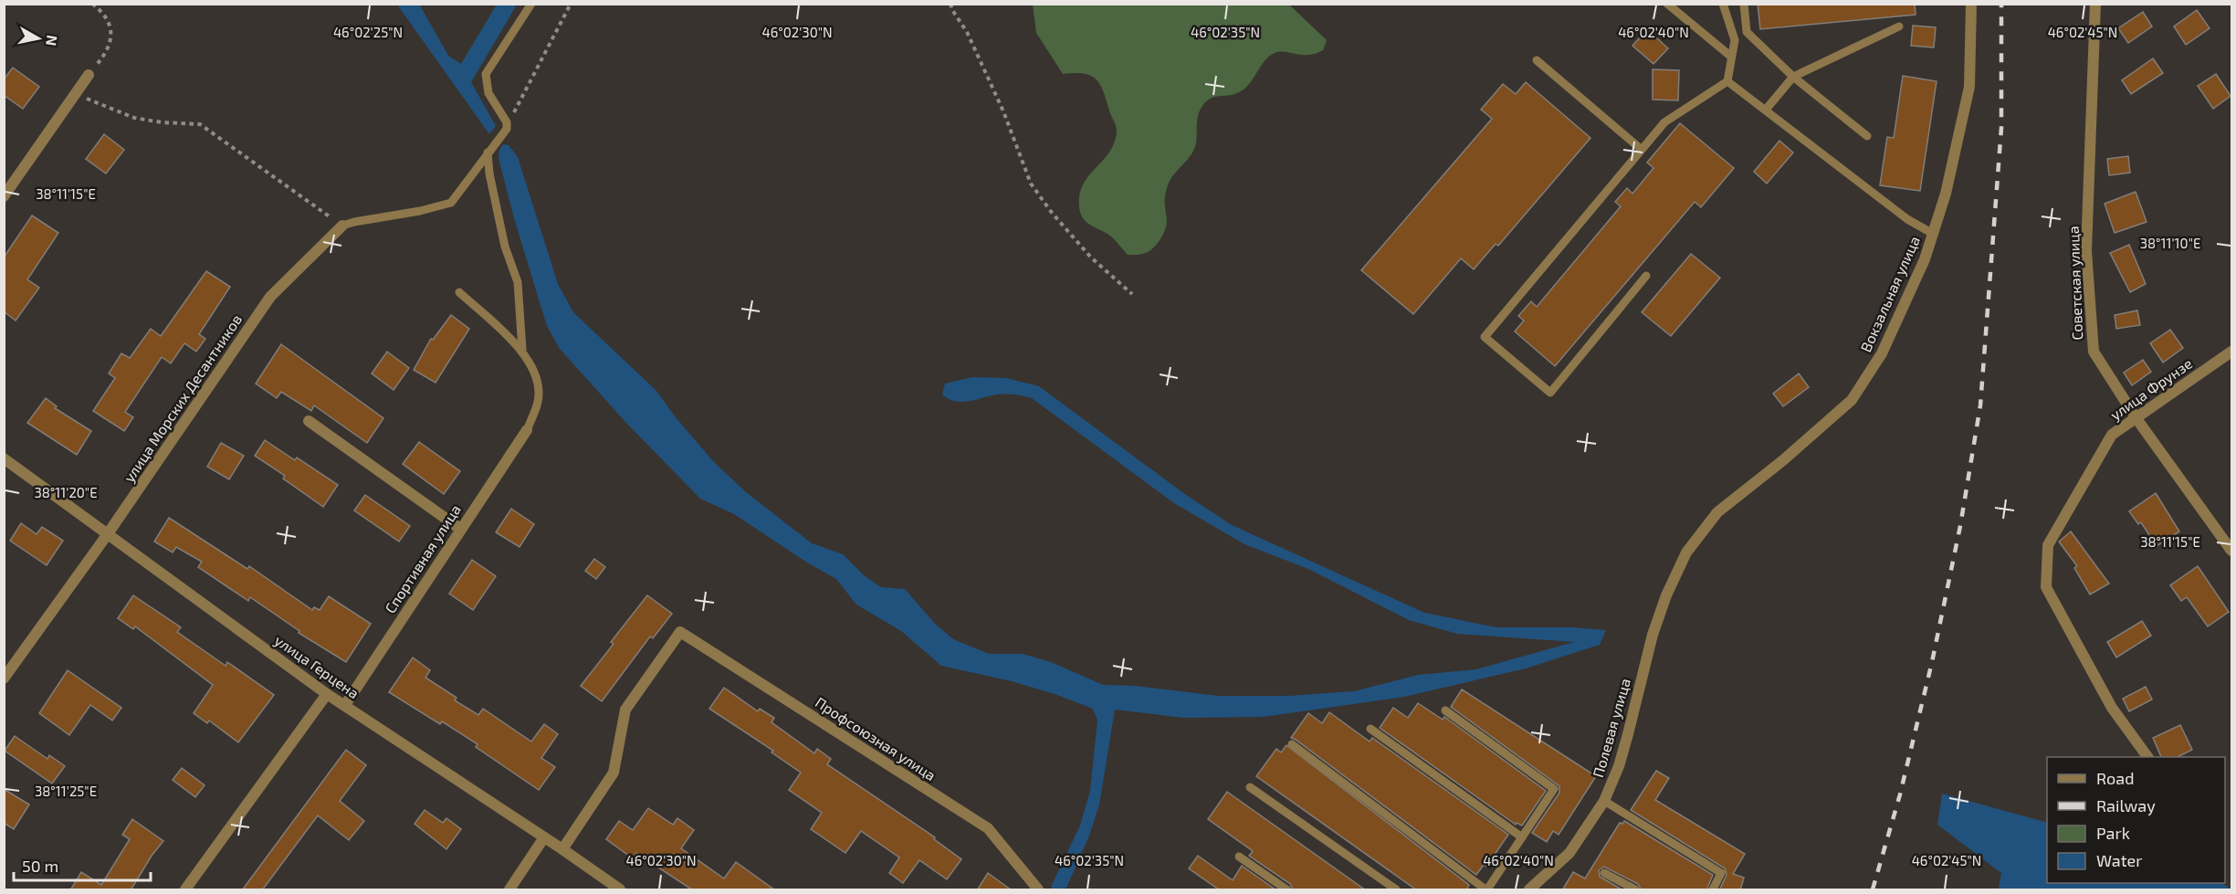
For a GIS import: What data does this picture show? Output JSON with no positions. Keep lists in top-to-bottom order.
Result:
{
  "streets": {
    "street": [
      "Советская улица",
      "Вокзальная улица",
      "улица Фрунзе",
      "улица Морских Десантников",
      "Спортивная улица",
      "улица Герцена",
      "Полевая улица",
      "Профсоюзная улица"
    ]
  },
  "crossings": [
    ["Советская улица", "улица Фрунзе"],
    ["Вокзальная улица", "Полевая улица"],
    ["улица Морских Десантников", "улица Герцена"],
    ["Спортивная улица", "улица Герцена"],
    ["улица Герцена", "Профсоюзная улица"]
  ],
  "legend": [
    "Road",
    "Railway",
    "Park",
    "Water"
  ],
  "scale_bar": "50 m",
  "north": "right",
  "coordinates": [
    "46°02'25\"N",
    "46°02'30\"N",
    "46°02'35\"N",
    "46°02'40\"N",
    "46°02'45\"N",
    "38°11'15\"E",
    "38°11'10\"E",
    "38°11'20\"E",
    "38°11'25\"E"
  ]
}
